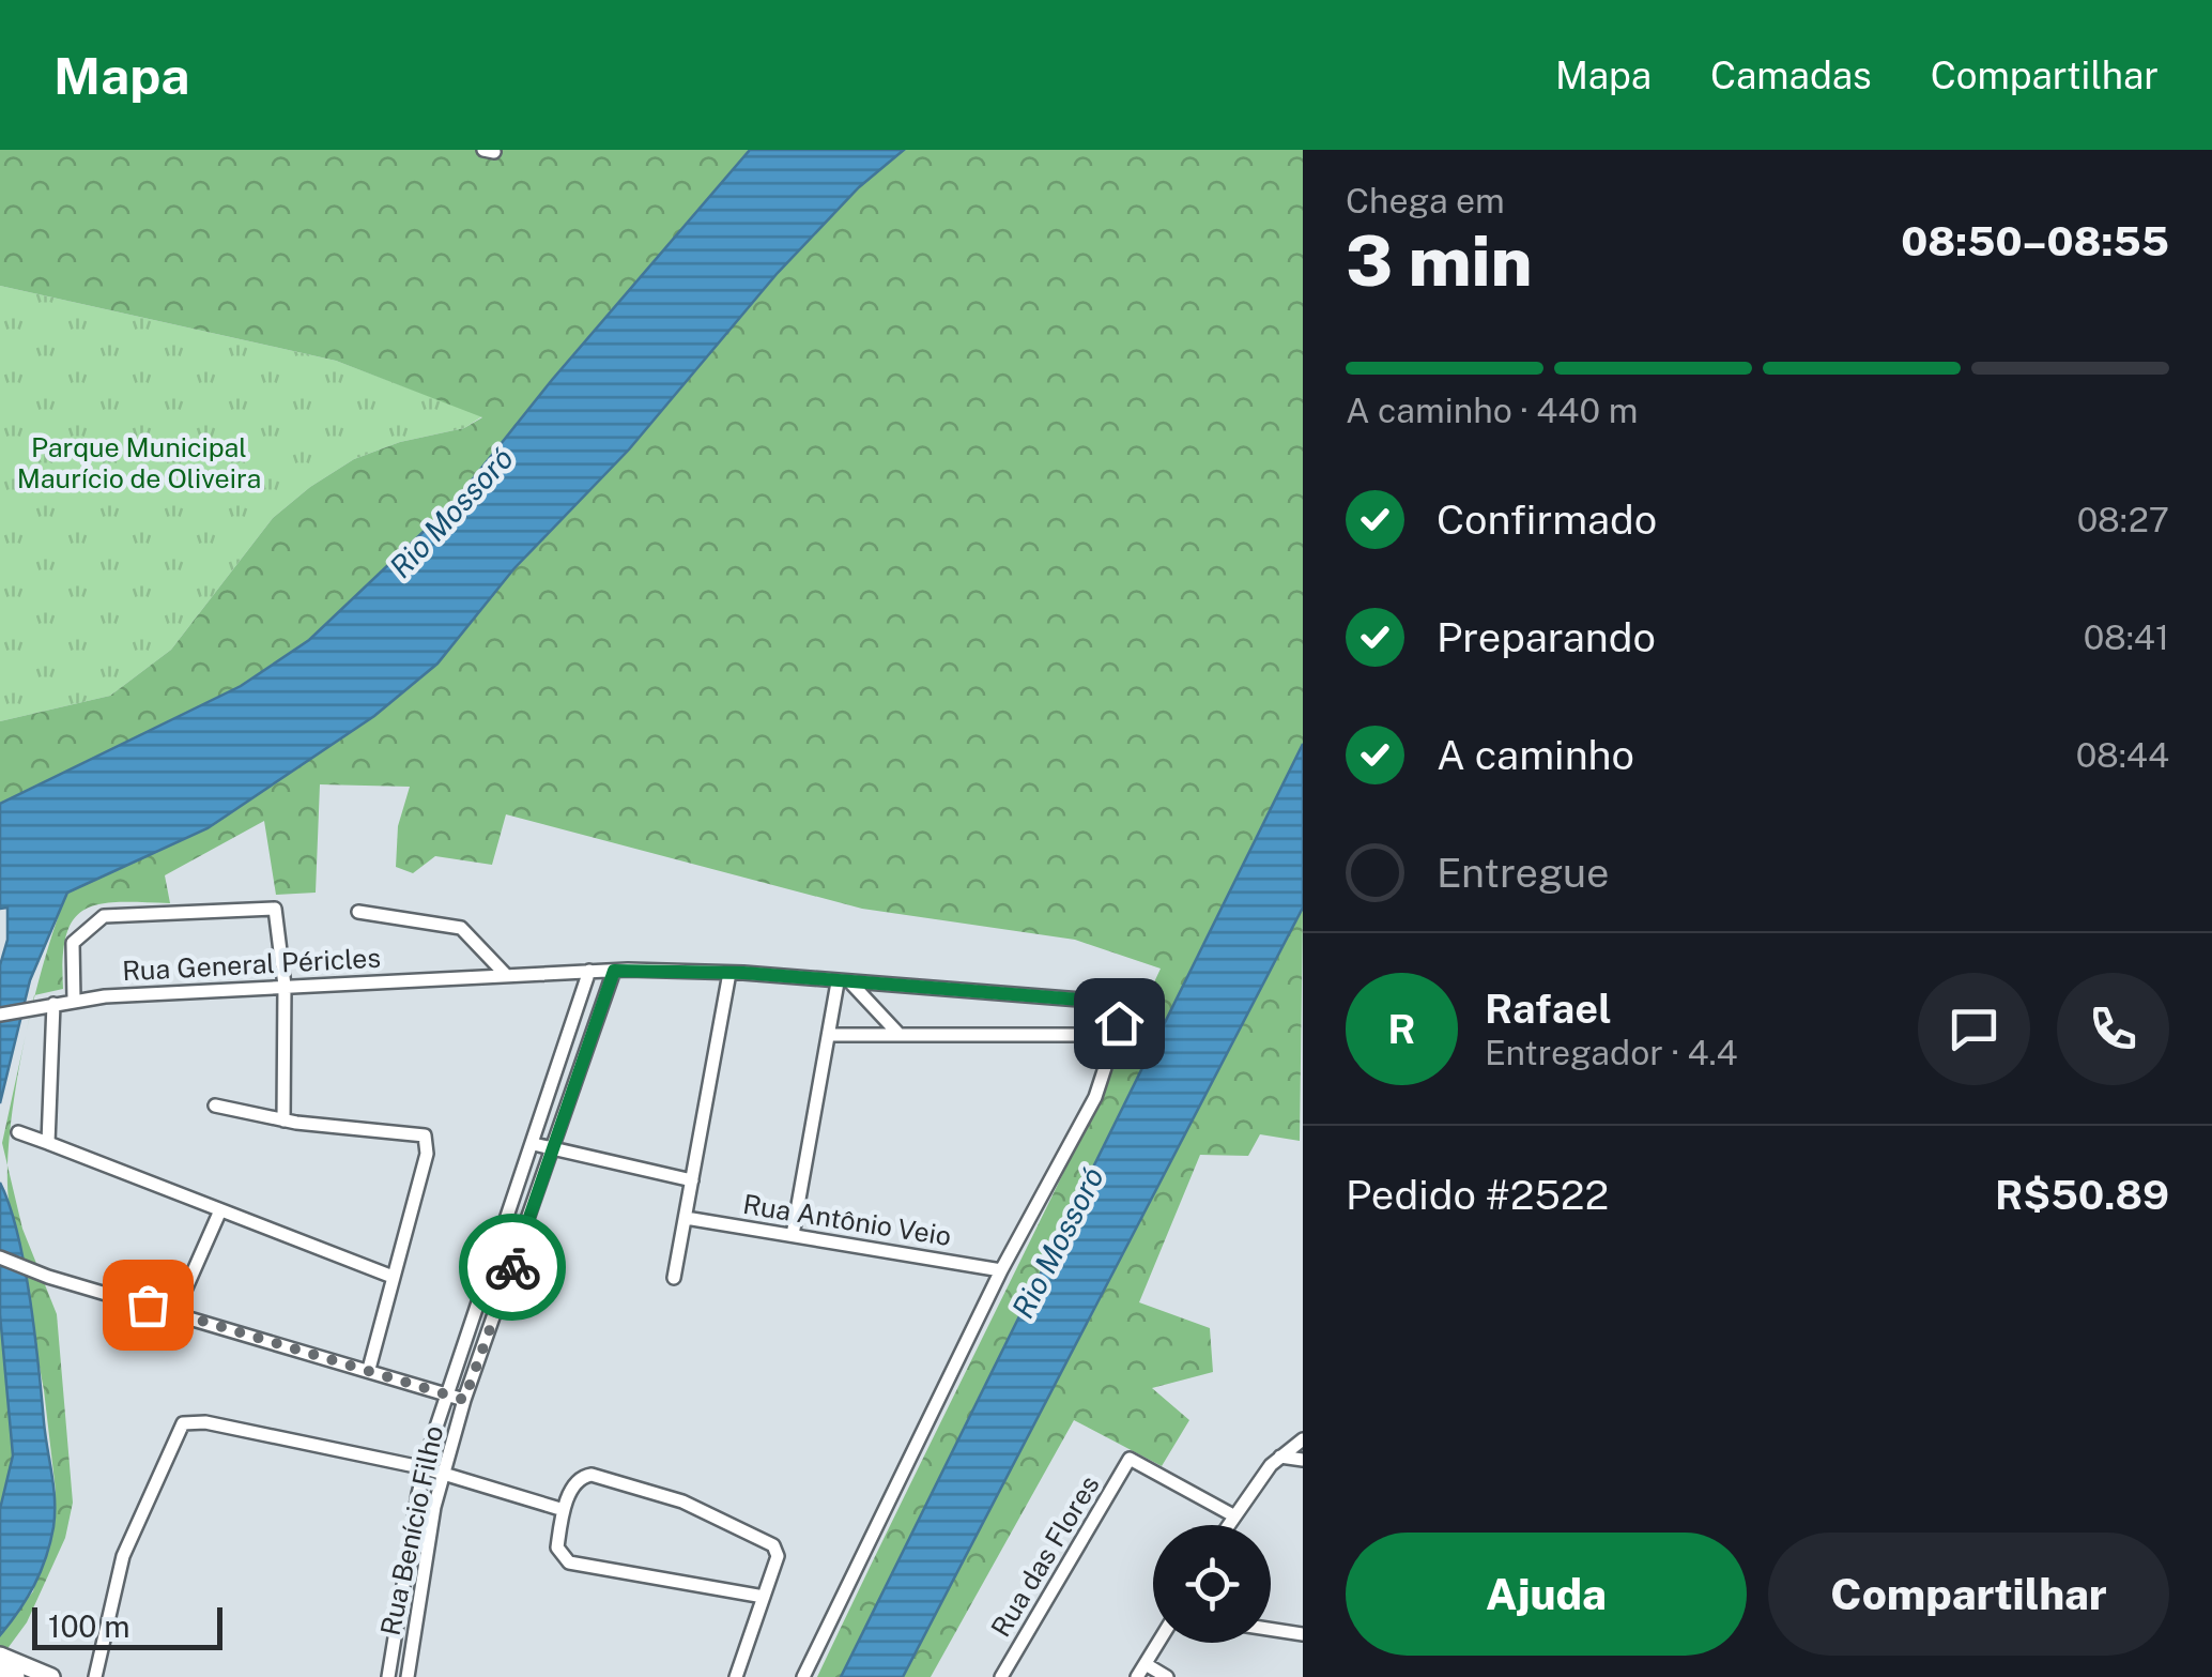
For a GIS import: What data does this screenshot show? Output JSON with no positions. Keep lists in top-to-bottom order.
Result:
{
  "streets": {
    "street": [
      "Rua General Péricles",
      "Rua Antônio Veio",
      "Rua Benício Filho",
      "Rua das Flores"
    ]
  },
  "crossings": [
    ["Rua General Péricles", "Rua Benício Filho"]
  ],
  "water": ["Rio Mossoró"],
  "parks": ["Parque Municipal Maurício de Oliveira"],
  "scale_bar": "100 m",
  "page": {
    "header": "Mapa",
    "nav": ["Mapa", "Camadas", "Compartilhar"],
    "heading": ["3 min", "Chega em", "08:50–08:55"],
    "panel": [
      "Rafael",
      "Entregador · 4.4",
      "Pedido #2522",
      "R$50.89"
    ],
    "bar": "A caminho · 440 m",
    "list": [
      ["Confirmado", "08:27"],
      ["Preparando", "08:41"],
      ["A caminho", "08:44"],
      "Entregue"
    ],
    "round": "R",
    "buttons": ["Ajuda", "Compartilhar"],
    "scale": "100 m"
  }
}
